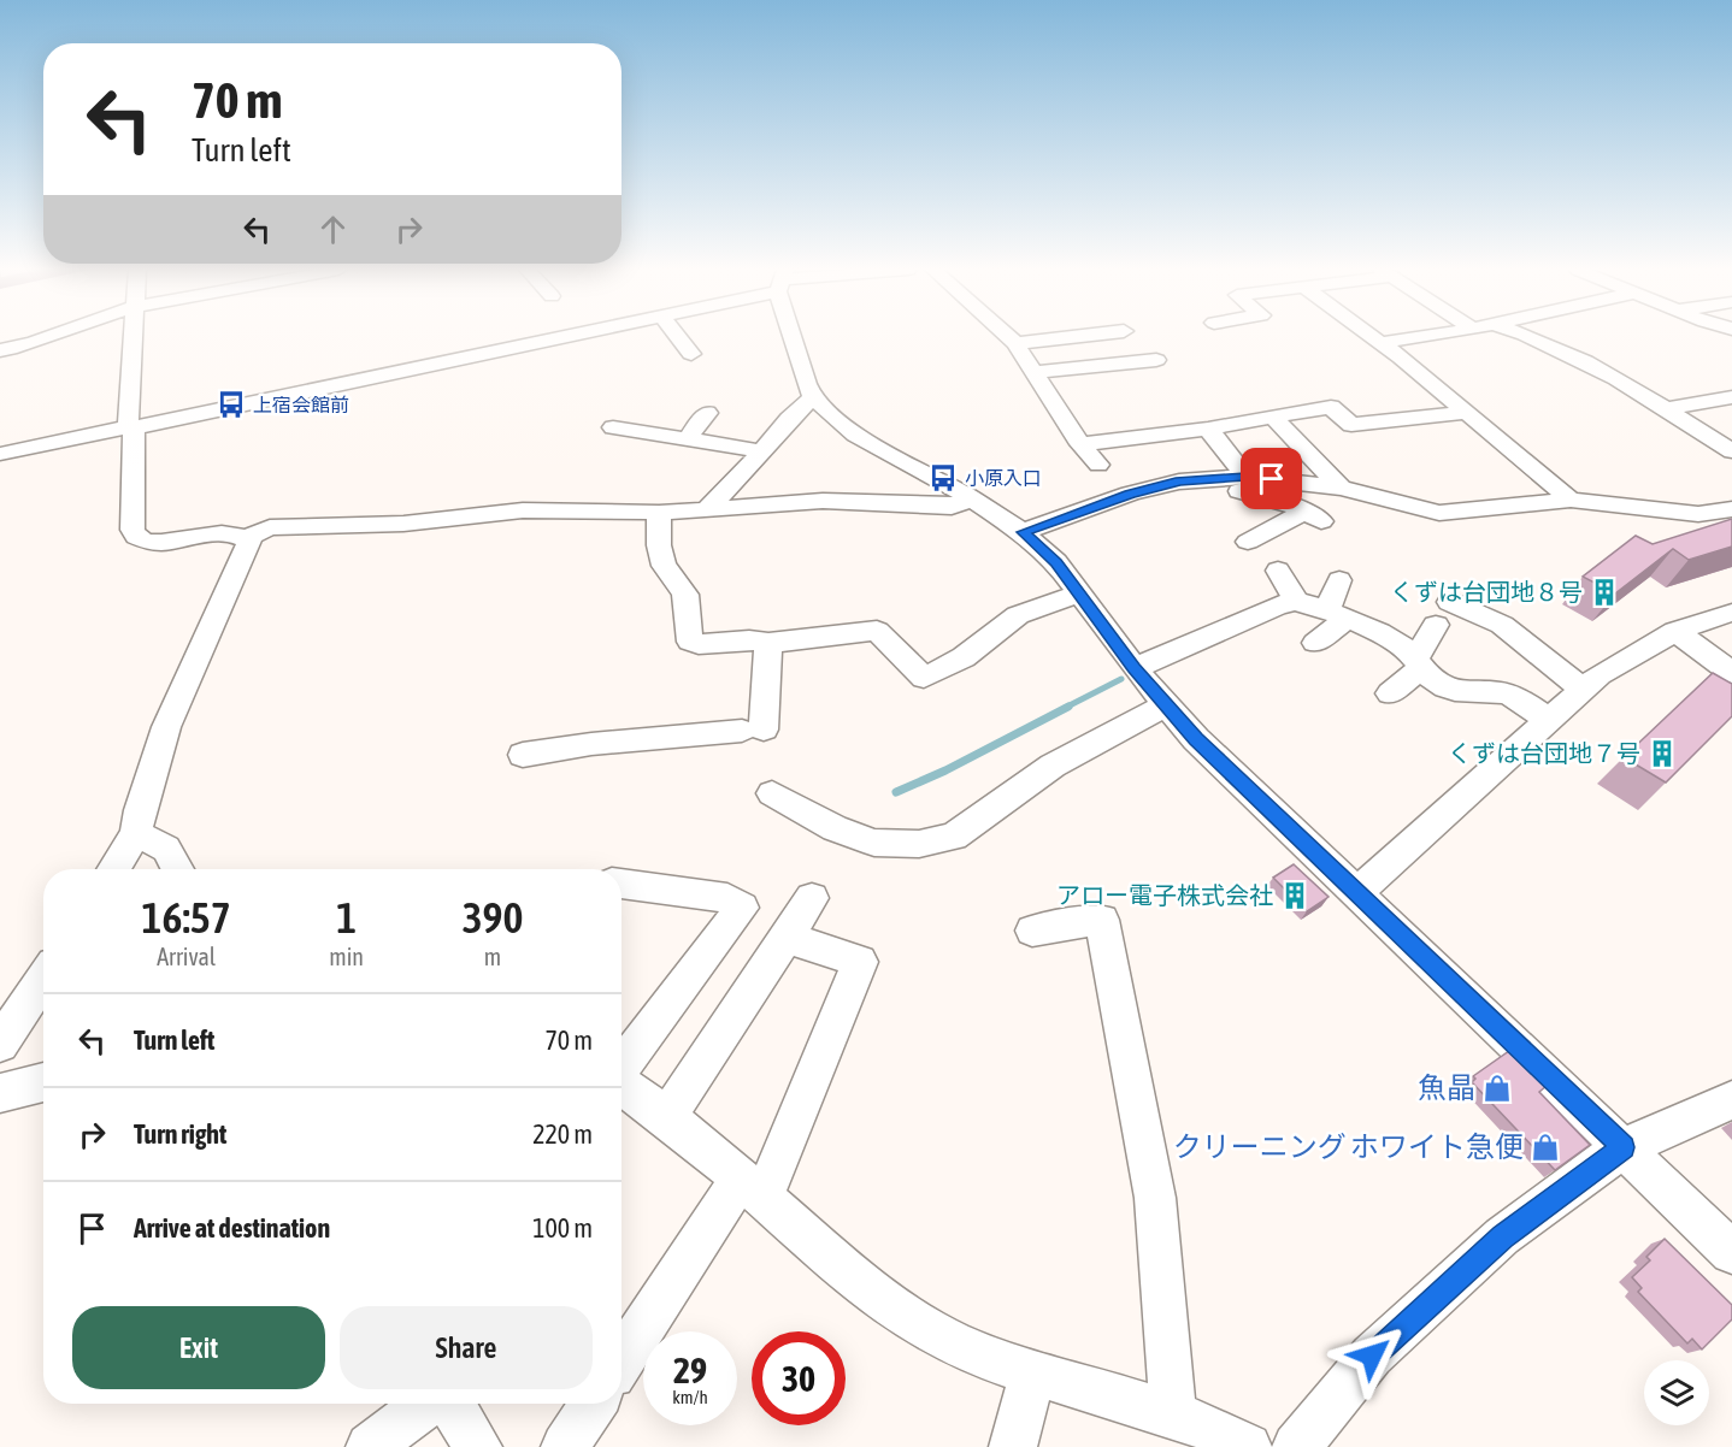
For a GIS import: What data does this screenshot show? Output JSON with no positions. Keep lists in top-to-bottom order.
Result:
{
  "places": {
    "bus stop": ["上宿会館前", "小原入口"],
    "building": ["くずは台団地８号", "くずは台団地７号", "アロー電子株式会社"],
    "shop": ["魚晶", "クリーニング ホワイト急便"]
  },
  "page": {
    "turn": ["70 m", "Turn left"],
    "eta": [
      "16:57",
      "Arrival",
      "1",
      "min",
      "390",
      "m"
    ],
    "list": [
      {
        "name": "Turn left",
        "value": "70 m"
      },
      {
        "name": "Turn right",
        "value": "220 m"
      },
      {
        "name": "Arrive at destination",
        "value": "100 m"
      }
    ],
    "buttons": ["Exit", "Share"],
    "speed": "29 km/h",
    "limit": "30"
  }
}
